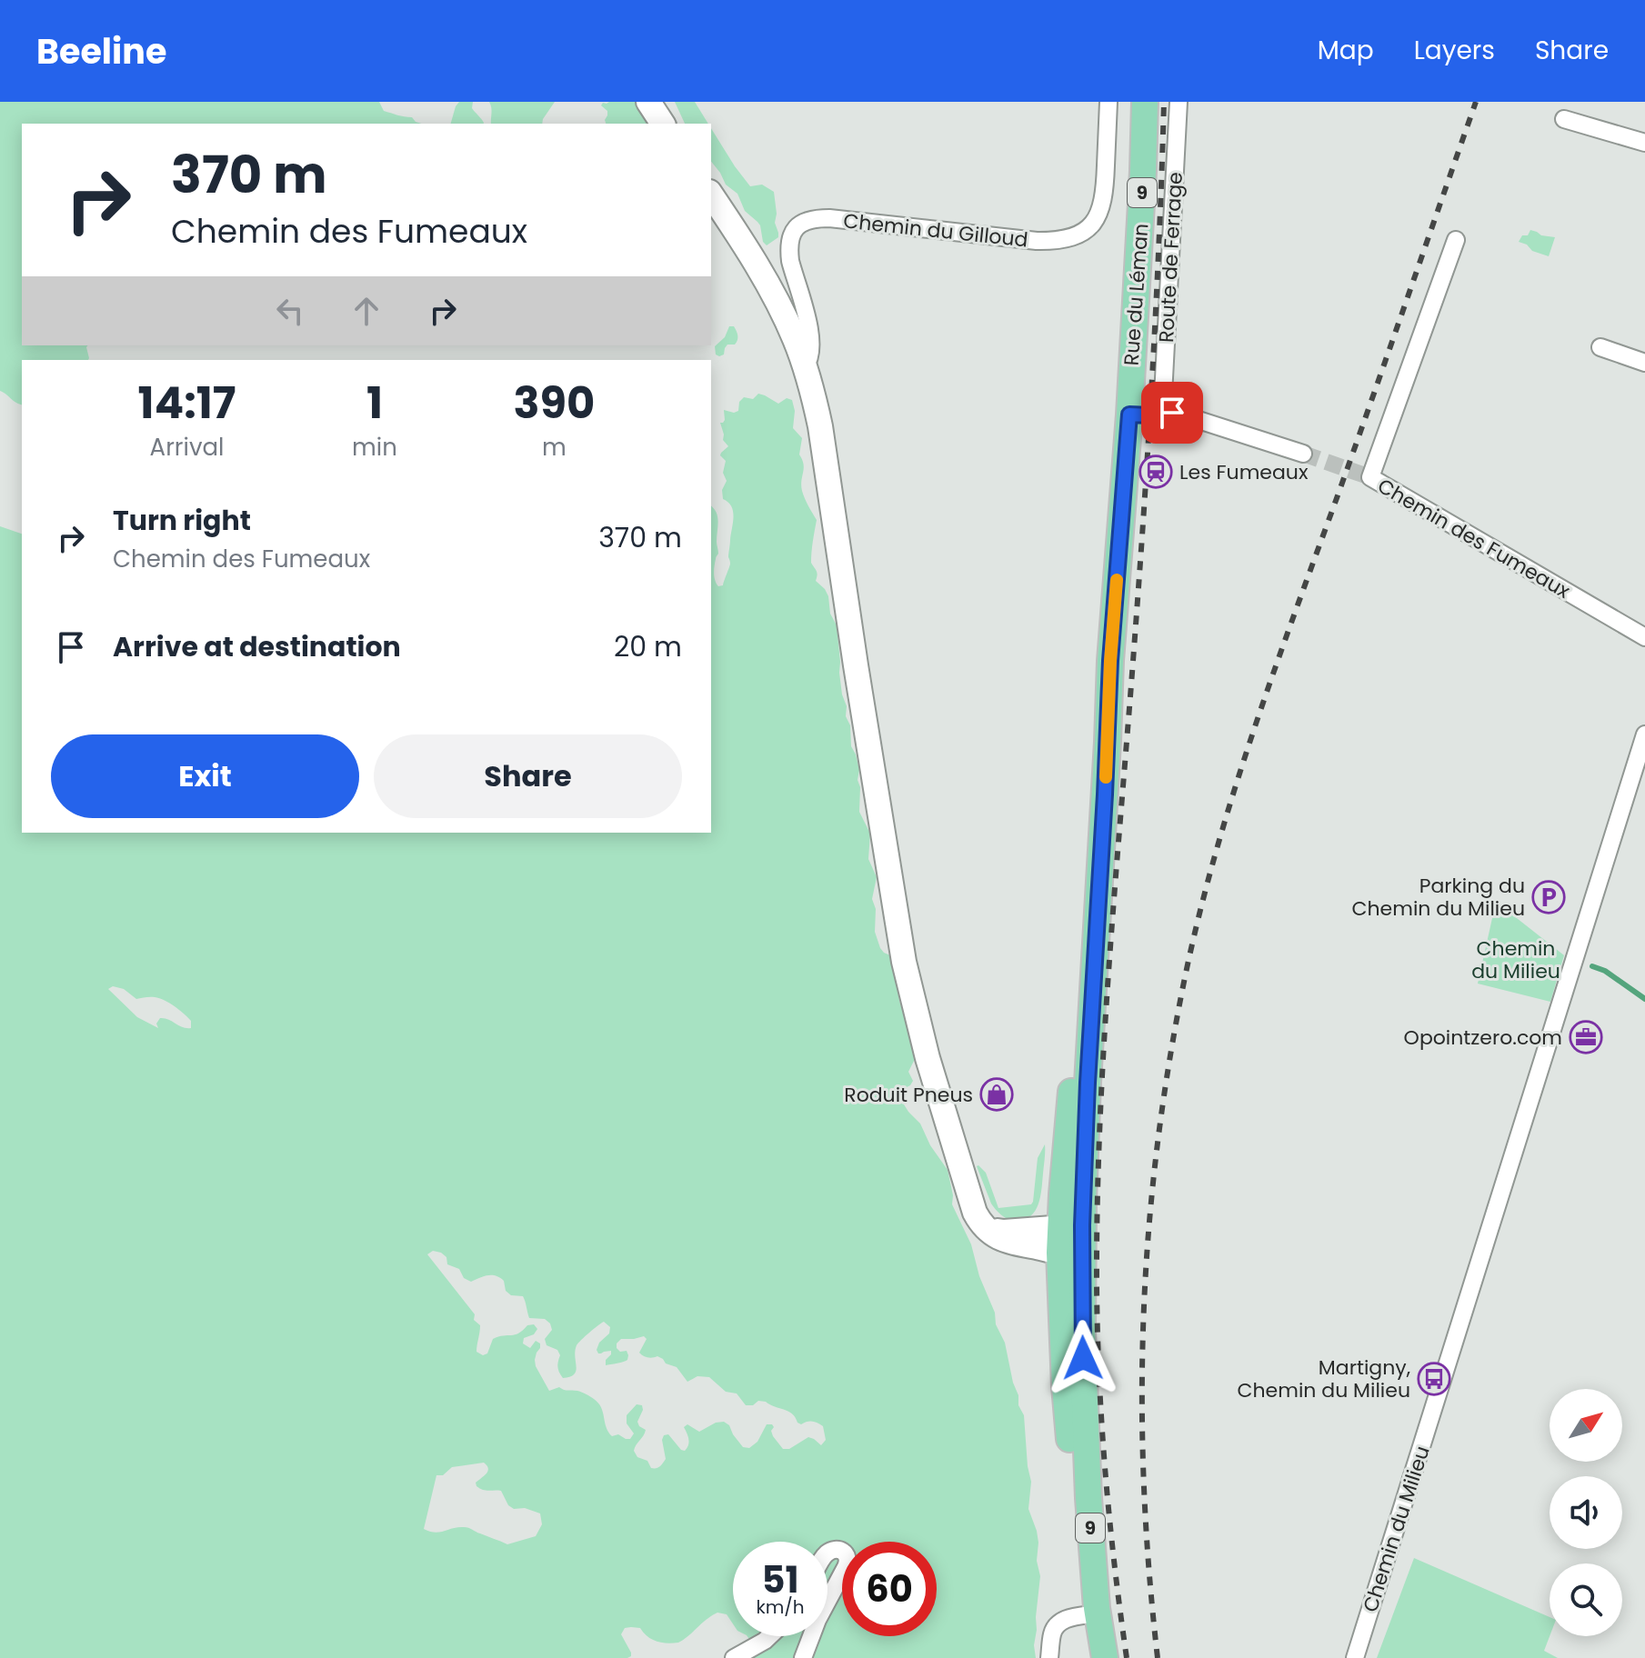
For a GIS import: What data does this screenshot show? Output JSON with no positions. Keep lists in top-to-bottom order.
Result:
{
  "streets": {
    "main road": ["9", "Rue du Léman"],
    "street": [
      "Chemin du Gilloud",
      "Route de Ferrage",
      "Chemin des Fumeaux",
      "Chemin du Milieu"
    ]
  },
  "parks": ["Chemin du Milieu"],
  "places": {
    "station": ["Les Fumeaux"],
    "parking": ["Parking du Chemin du Milieu"],
    "office": ["Opointzero.com"],
    "shop": ["Roduit Pneus"],
    "bus stop": ["Martigny, Chemin du Milieu"]
  },
  "north": "top right",
  "page": {
    "header": "Beeline",
    "nav": ["Map", "Layers", "Share"],
    "turn": ["370 m", "Chemin des Fumeaux"],
    "eta": [
      "14:17",
      "Arrival",
      "1",
      "min",
      "390",
      "m"
    ],
    "list": [
      {
        "name": "Turn right",
        "note": "Chemin des Fumeaux",
        "value": "370 m"
      },
      {
        "name": "Arrive at destination",
        "value": "20 m"
      }
    ],
    "buttons": ["Exit", "Share"],
    "speed": "51 km/h",
    "limit": "60"
  }
}
